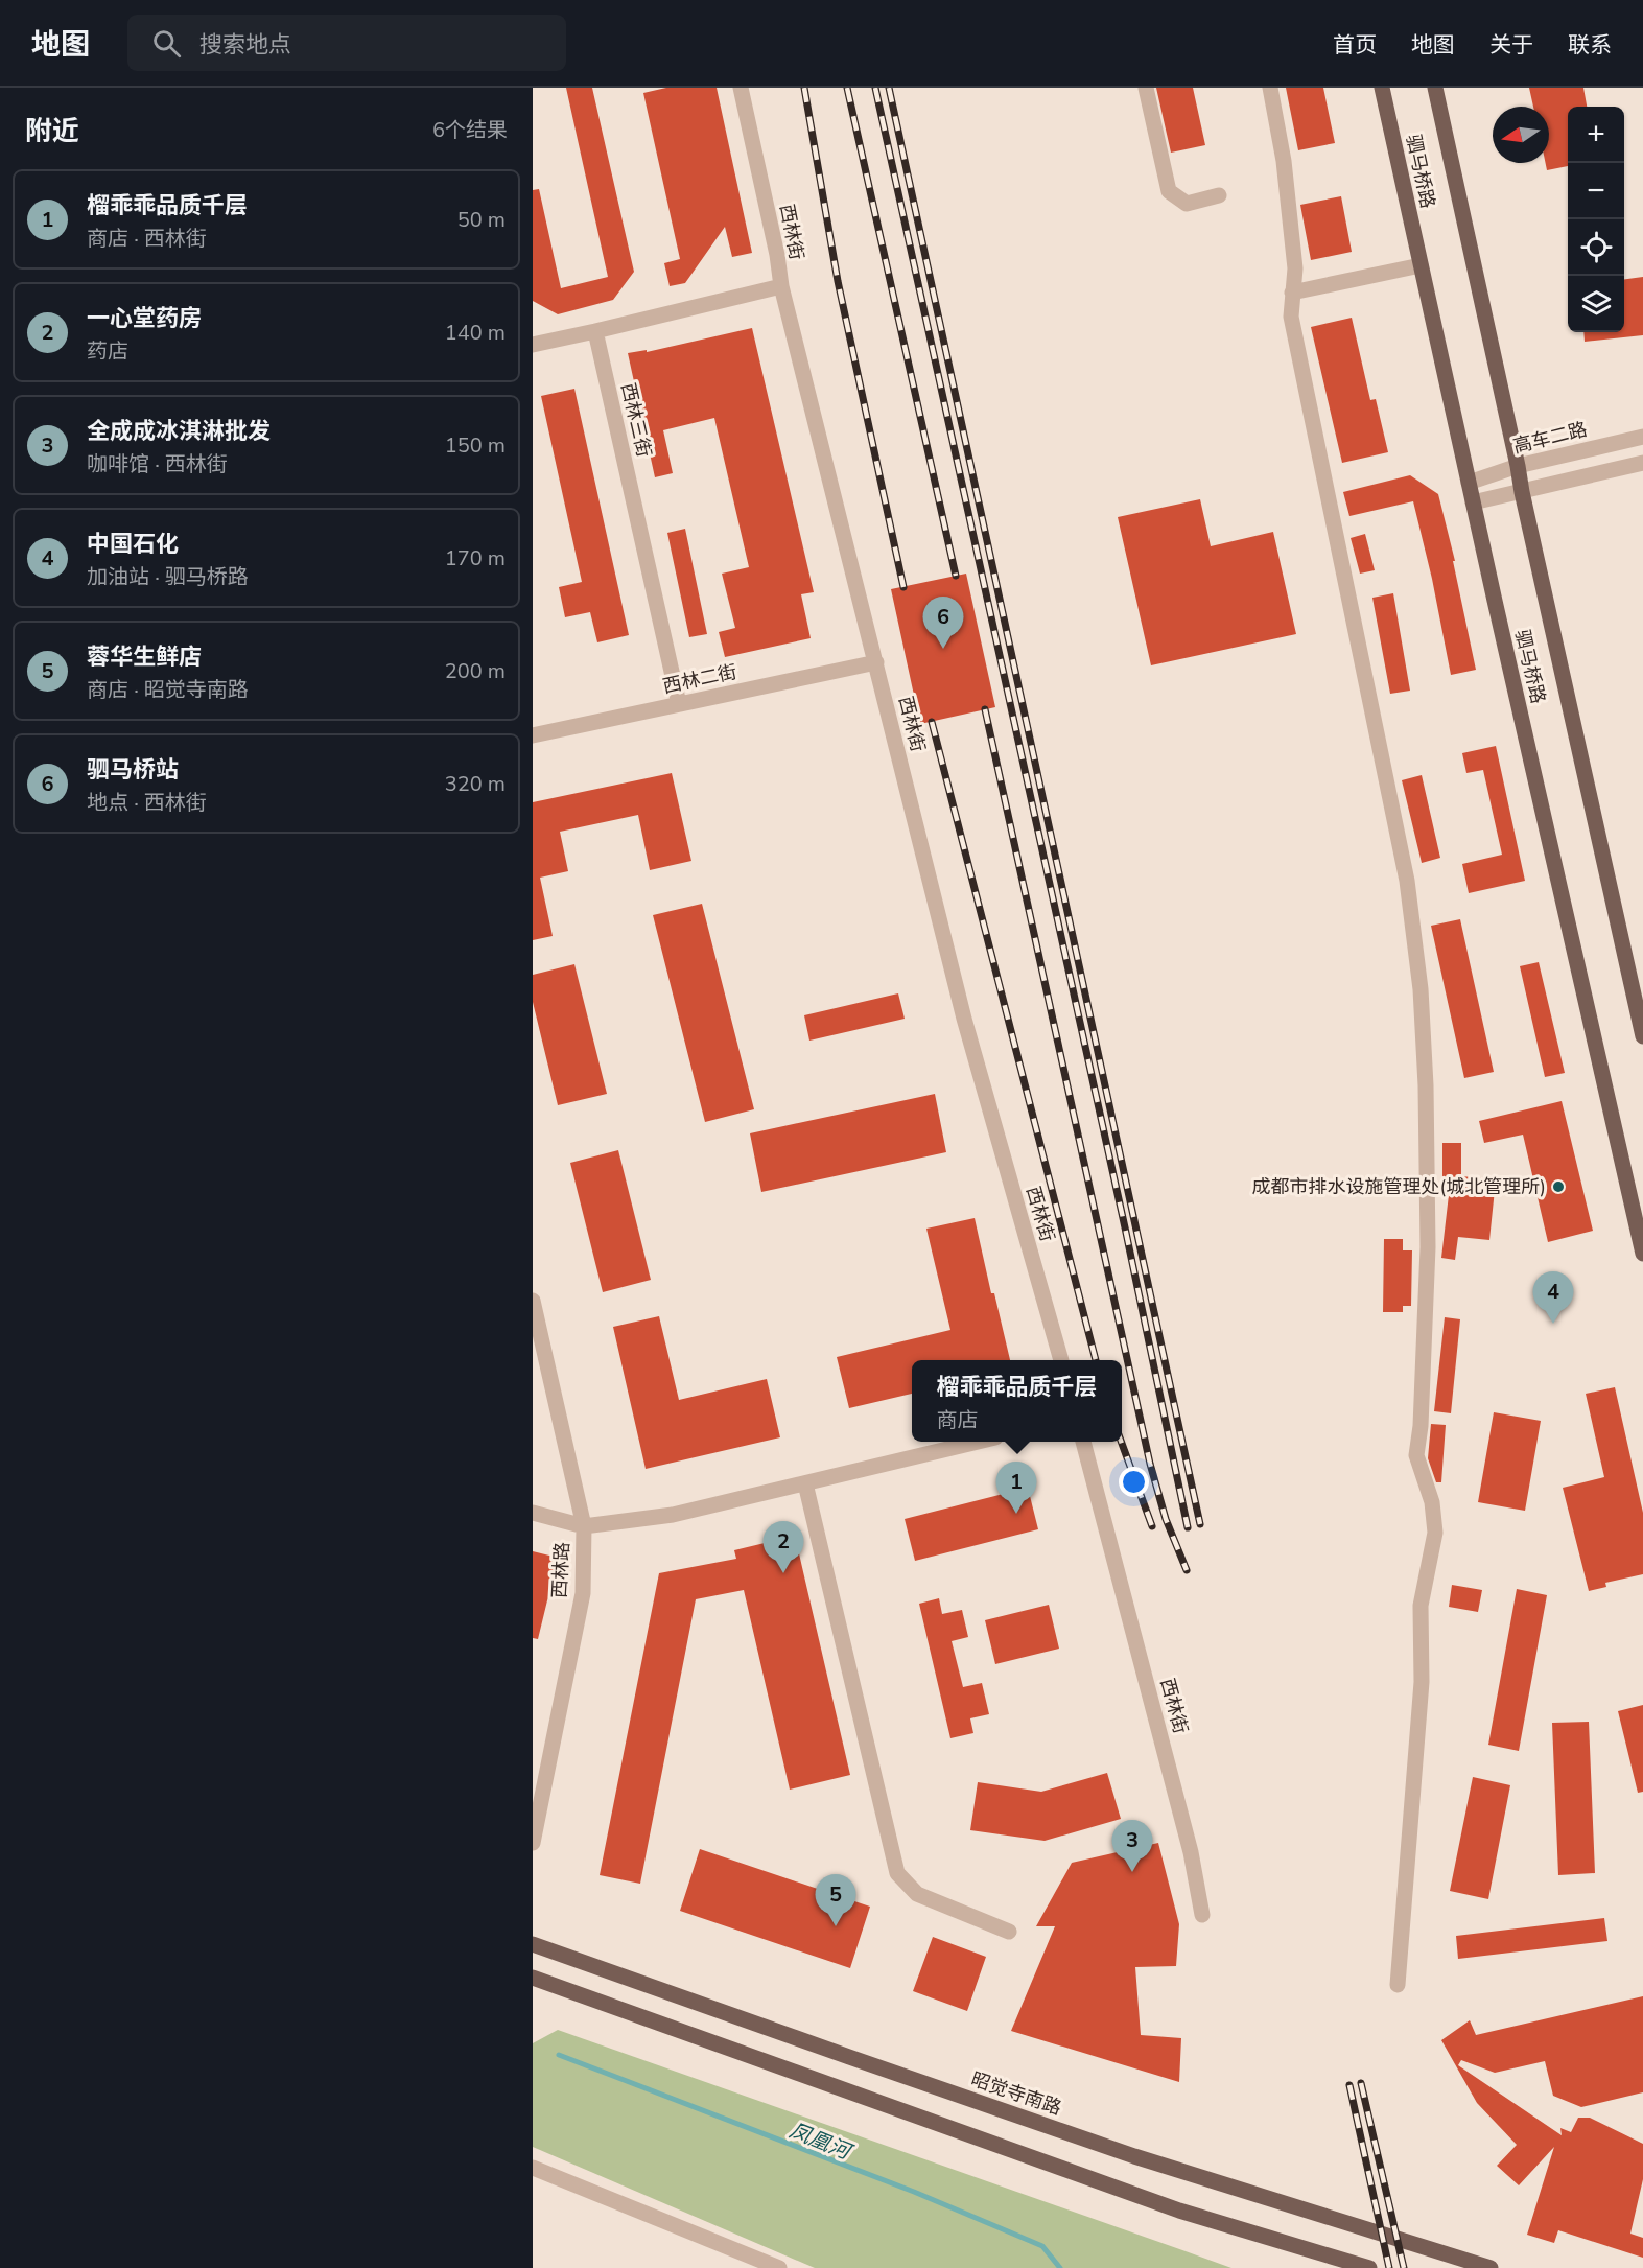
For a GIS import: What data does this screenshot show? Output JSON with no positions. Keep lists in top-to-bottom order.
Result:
{
  "streets": {
    "main road": ["驷马桥路", "昭觉寺南路"],
    "street": [
      "西林街",
      "西林三街",
      "高车二路",
      "西林二街",
      "西林路"
    ]
  },
  "crossings": [
    ["驷马桥路", "高车二路"],
    ["西林街", "西林二街"],
    ["西林三街", "西林二街"]
  ],
  "water": ["凤凰河"],
  "places": ["成都市排水设施管理处(城北管理所)"],
  "north": "left",
  "page": {
    "header": "地图",
    "search": "搜索地点",
    "nav": [
      "首页",
      "地图",
      "关于",
      "联系"
    ],
    "heading": ["附近", "6个结果"],
    "map_buttons": ["+", "−"],
    "list": [
      {
        "mark": "1",
        "name": "榴乖乖品质千层",
        "note": "商店 · 西林街",
        "value": "50 m"
      },
      {
        "mark": "2",
        "name": "一心堂药房",
        "note": "药店",
        "value": "140 m"
      },
      {
        "mark": "3",
        "name": "全成成冰淇淋批发",
        "note": "咖啡馆 · 西林街",
        "value": "150 m"
      },
      {
        "mark": "4",
        "name": "中国石化",
        "note": "加油站 · 驷马桥路",
        "value": "170 m"
      },
      {
        "mark": "5",
        "name": "蓉华生鲜店",
        "note": "商店 · 昭觉寺南路",
        "value": "200 m"
      },
      {
        "mark": "6",
        "name": "驷马桥站",
        "note": "地点 · 西林街",
        "value": "320 m"
      }
    ],
    "pins": [
      "6",
      "4",
      "1",
      "2",
      "3",
      "5"
    ],
    "popup": ["榴乖乖品质千层", "商店"]
  }
}
